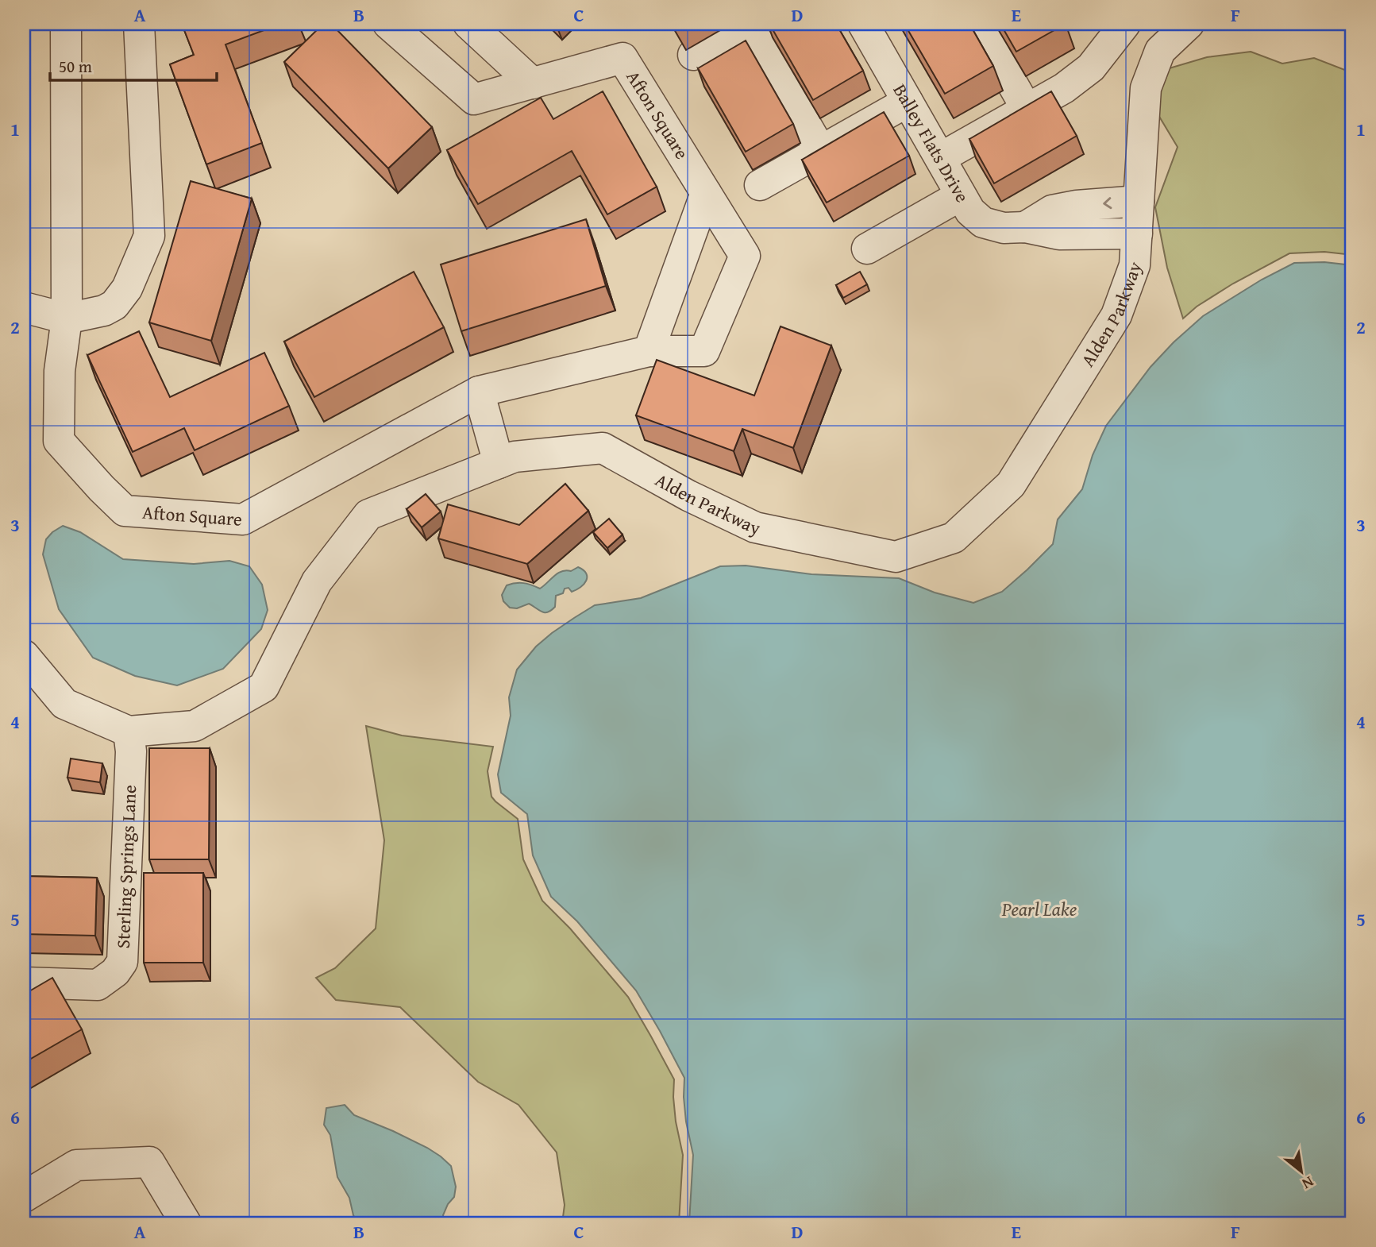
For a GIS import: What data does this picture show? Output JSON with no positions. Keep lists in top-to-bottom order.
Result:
{
  "streets": {
    "street": [
      "Afton Square",
      "Balley Flats Drive",
      "Alden Parkway",
      "Sterling Springs Lane"
    ]
  },
  "crossings": [
    ["Balley Flats Drive", "Alden Parkway"],
    ["Alden Parkway", "Sterling Springs Lane"]
  ],
  "water": ["Pearl Lake"],
  "scale_bar": "50 m",
  "north": "bottom right",
  "grid": {
    "columns": [
      "A",
      "B",
      "C",
      "D",
      "E",
      "F"
    ],
    "rows": [
      "1",
      "2",
      "3",
      "4",
      "5",
      "6"
    ]
  }
}
